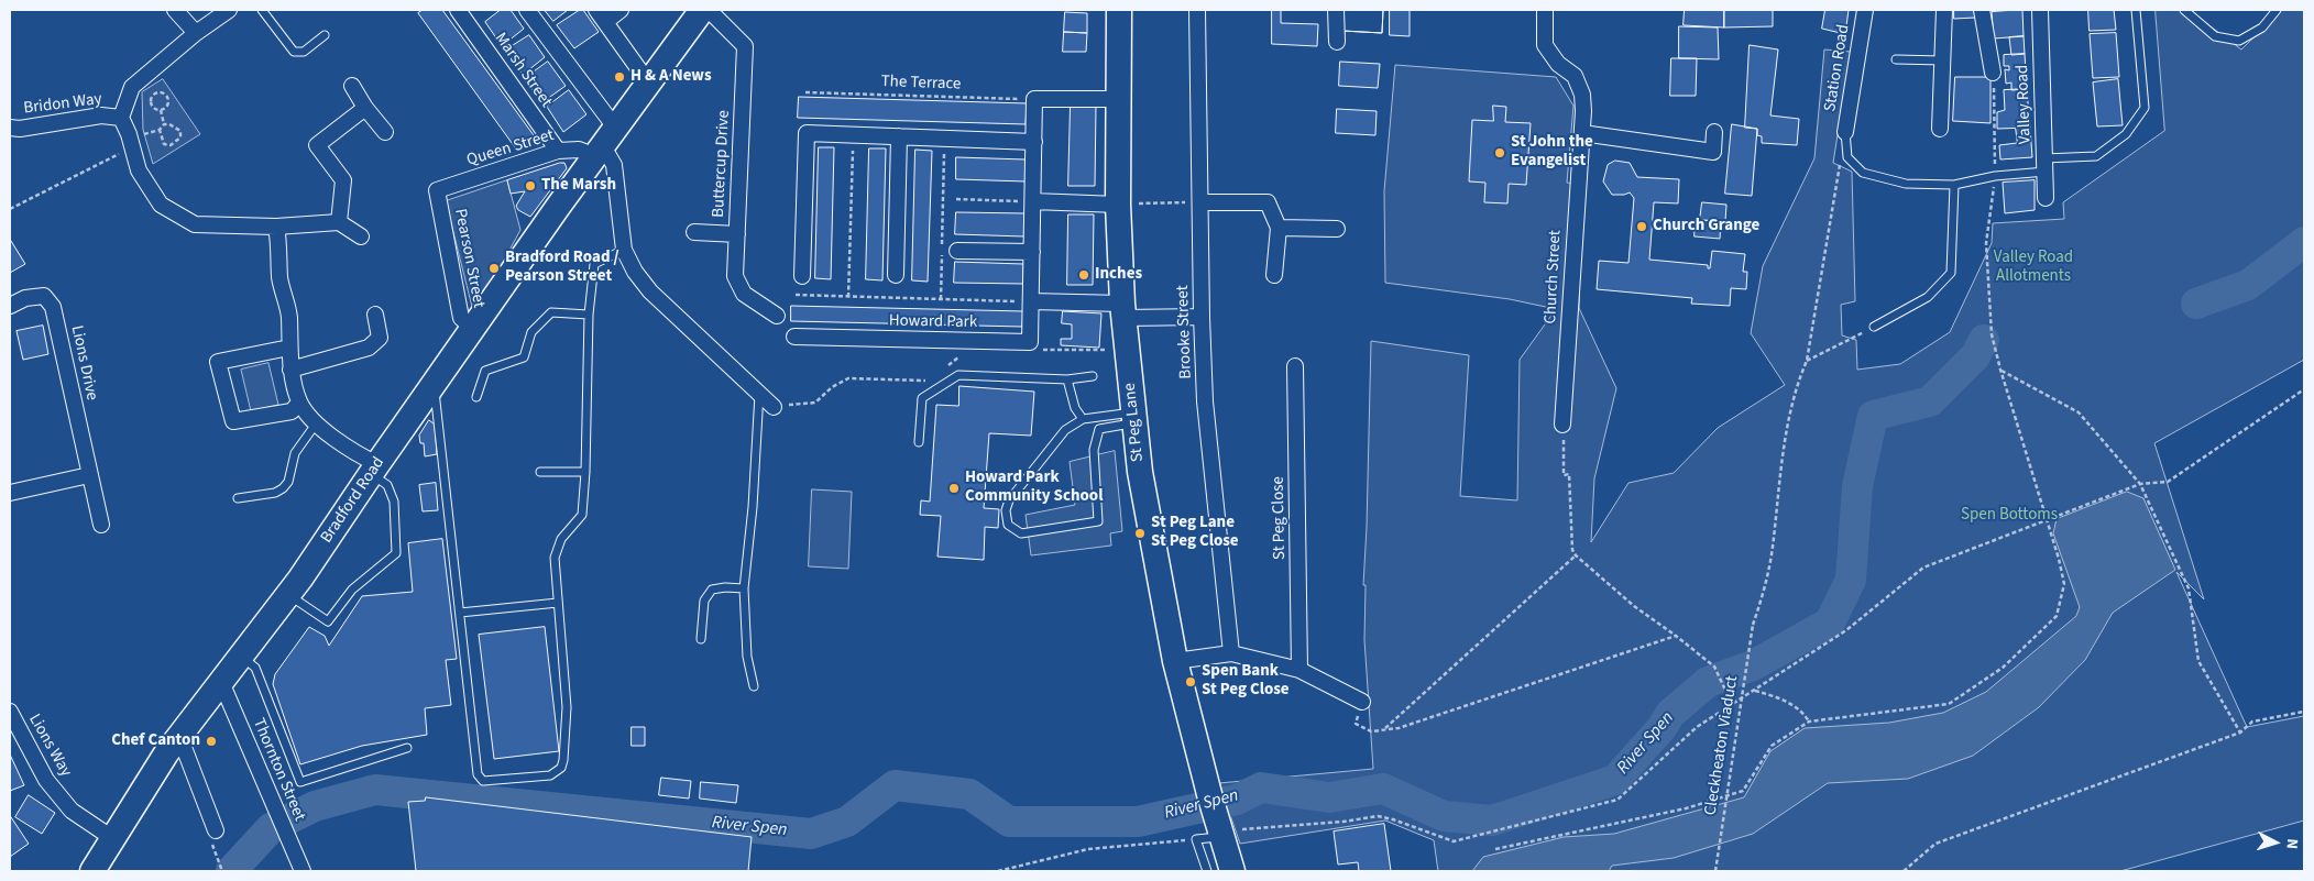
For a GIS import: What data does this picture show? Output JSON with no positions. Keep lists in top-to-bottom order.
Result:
{
  "streets": {
    "main road": ["St Peg Lane", "Bradford Road"],
    "street": [
      "Station Road",
      "Marsh Street",
      "Bridon Way",
      "Valley Road",
      "Queen Street",
      "Buttercup Drive",
      "Pearson Street",
      "Church Street",
      "Howard Park",
      "Brooke Street",
      "Lions Drive",
      "St Peg Close",
      "Lions Way",
      "Thornton Street"
    ],
    "path": ["The Terrace", "Cleckheaton Viaduct"]
  },
  "crossings": [
    ["Marsh Street", "Queen Street"],
    ["Queen Street", "Pearson Street"],
    ["Queen Street", "Bradford Road"],
    ["Pearson Street", "Bradford Road"],
    ["Bradford Road", "Lions Way"],
    ["Bradford Road", "Thornton Street"]
  ],
  "water": ["River Spen"],
  "parks": ["Valley Road Allotments", "Spen Bottoms"],
  "places": [
    "H & A News",
    "St John the Evangelist",
    "The Marsh",
    "Church Grange",
    "Bradford Road / Pearson Street",
    "Inches",
    "Howard Park Community School",
    "St Peg Lane St Peg Close",
    "Spen Bank St Peg Close",
    "Chef Canton"
  ],
  "north": "right"
}
